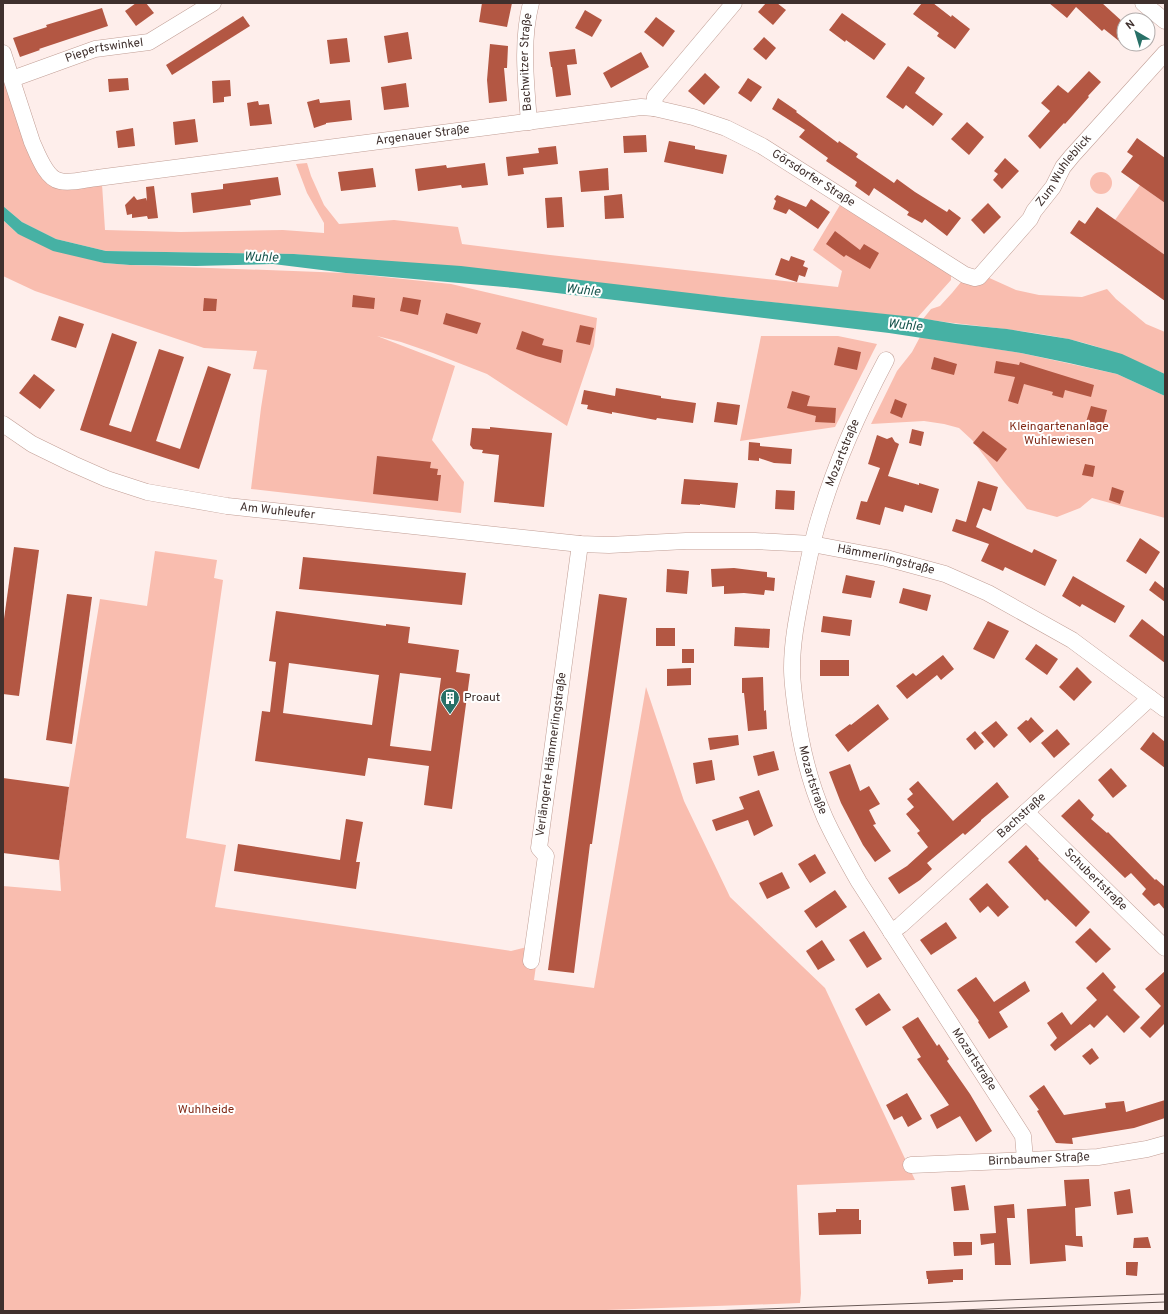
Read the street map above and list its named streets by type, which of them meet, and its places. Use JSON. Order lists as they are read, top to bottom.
{
  "streets": {
    "street": [
      "Piepertswinkel",
      "Bachwitzer Straße",
      "Argenauer Straße",
      "Zum Wuhleblick",
      "Görsdorfer Straße",
      "Mozartstraße",
      "Am Wuhleufer",
      "Hämmerlingstraße",
      "Verlängerte Hämmerlingstraße",
      "Bachstraße",
      "Schubertstraße",
      "Birnbaumer Straße"
    ]
  },
  "crossings": [
    ["Piepertswinkel", "Argenauer Straße"],
    ["Bachwitzer Straße", "Argenauer Straße"],
    ["Argenauer Straße", "Görsdorfer Straße"],
    ["Zum Wuhleblick", "Görsdorfer Straße"],
    ["Mozartstraße", "Hämmerlingstraße"],
    ["Mozartstraße", "Bachstraße"],
    ["Mozartstraße", "Birnbaumer Straße"],
    ["Am Wuhleufer", "Hämmerlingstraße"],
    ["Am Wuhleufer", "Verlängerte Hämmerlingstraße"],
    ["Hämmerlingstraße", "Verlängerte Hämmerlingstraße"],
    ["Hämmerlingstraße", "Bachstraße"],
    ["Bachstraße", "Schubertstraße"]
  ],
  "water": ["Wuhle"],
  "parks": ["Kleingartenanlage Wuhlewiesen", "Wuhlheide"],
  "places": {
    "building": ["Proaut"]
  },
  "north": "top left"
}
